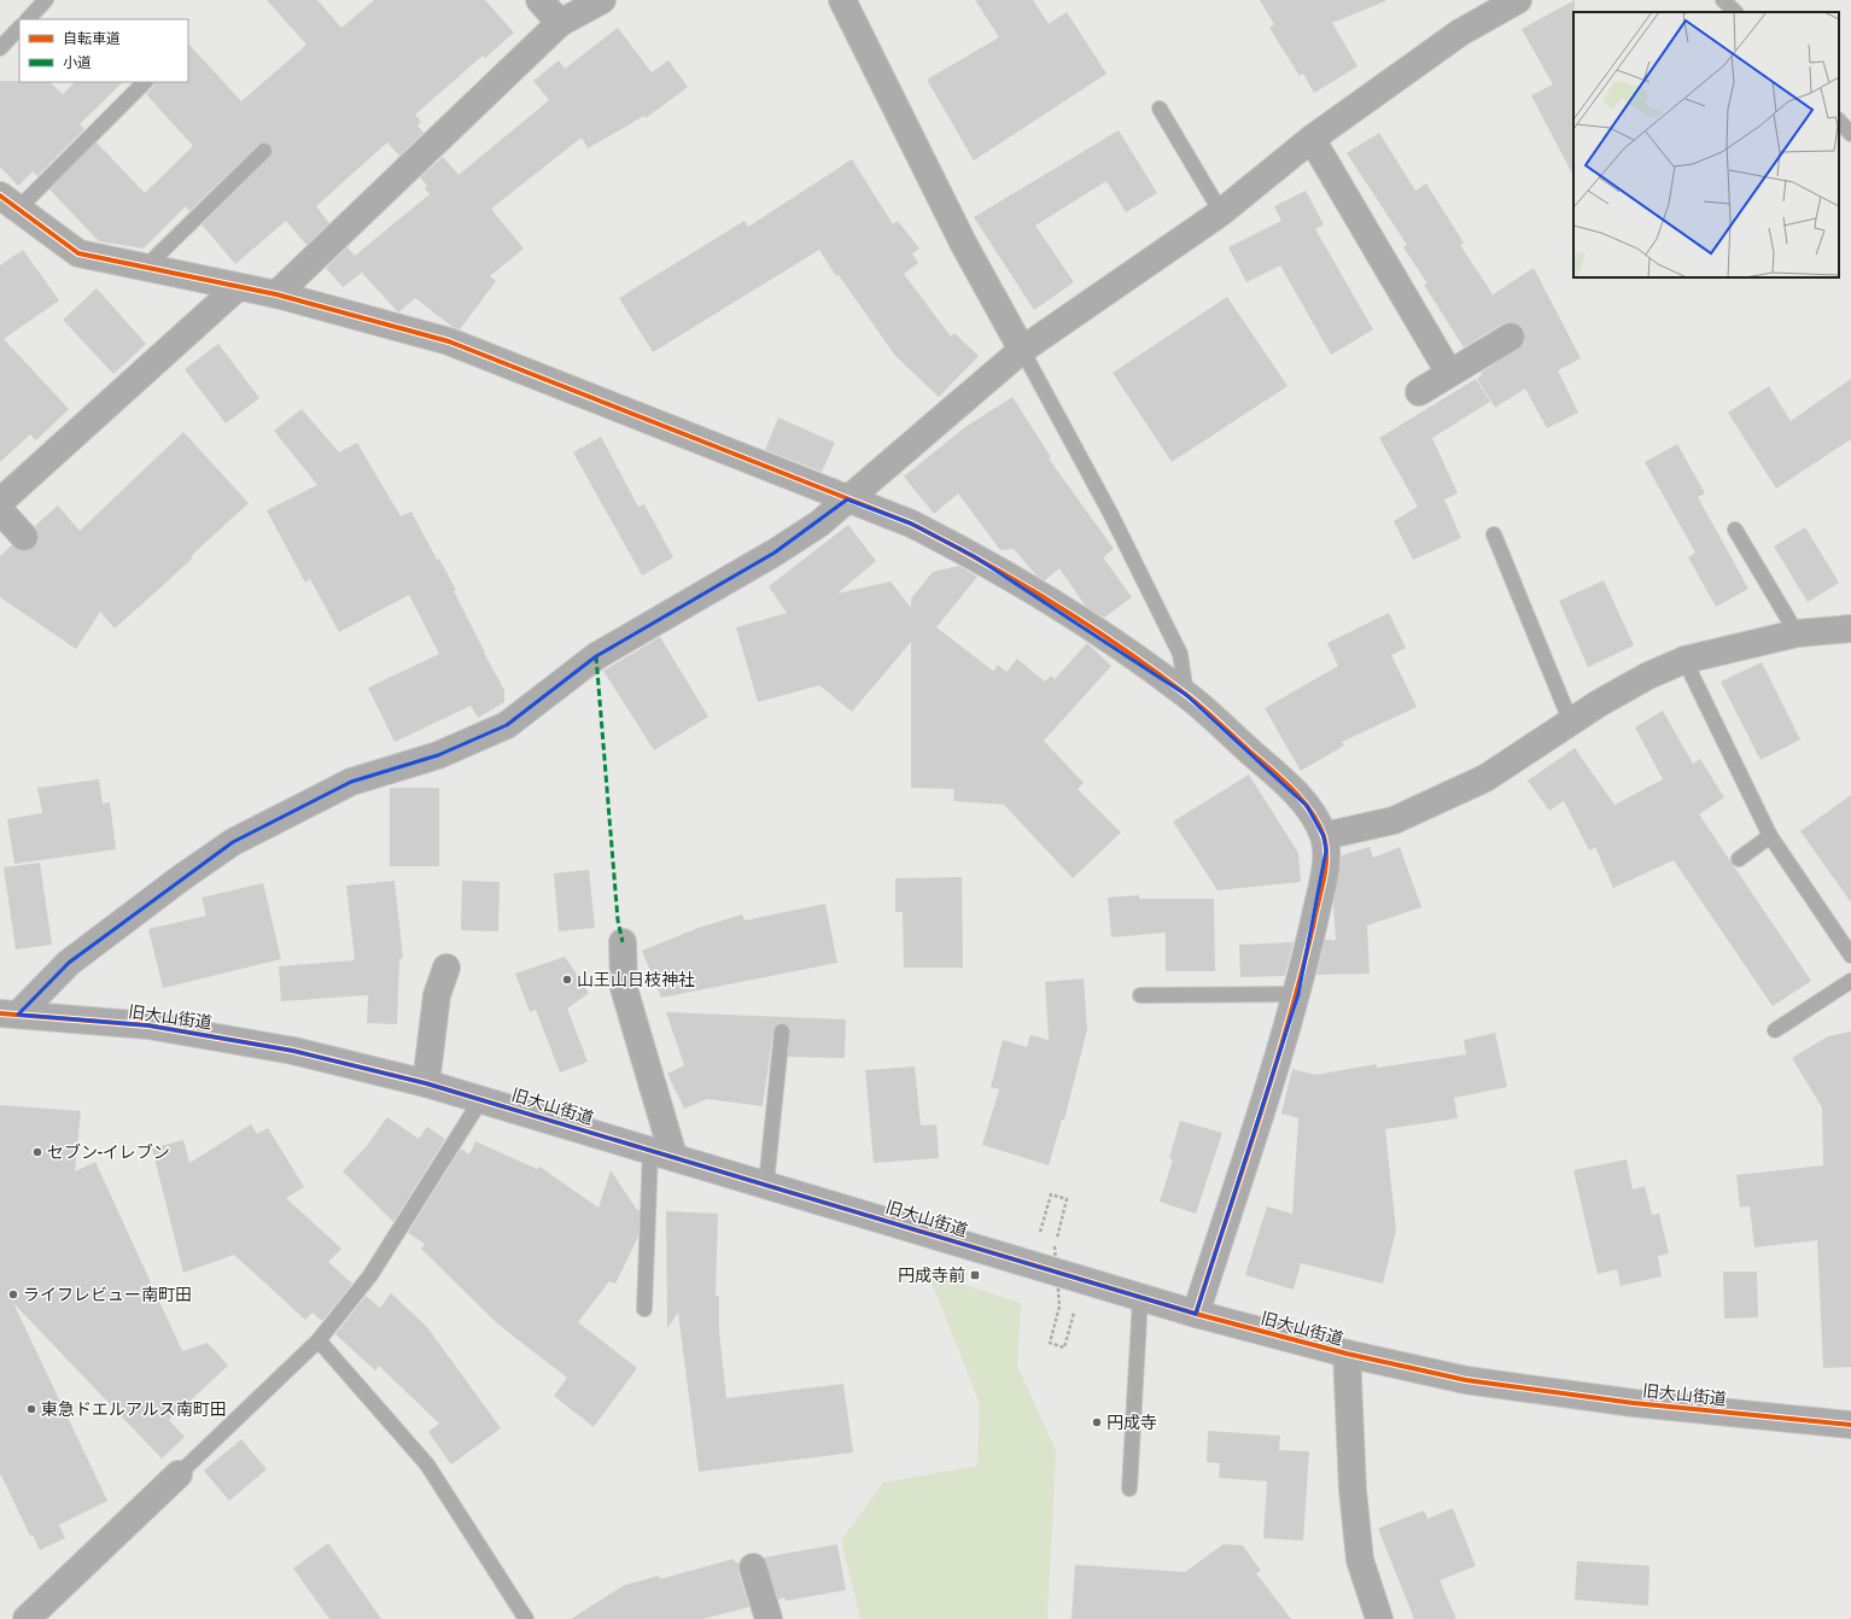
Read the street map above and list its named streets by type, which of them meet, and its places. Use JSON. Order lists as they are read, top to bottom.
{
  "streets": {
    "street": ["旧大山街道"]
  },
  "places": {
    "other": [
      "山王山日枝神社",
      "セブン-イレブン",
      "ライフレビュー南町田",
      "東急ドエルアルス南町田",
      "円成寺"
    ],
    "transit": ["円成寺前"]
  },
  "legend": ["自転車道", "小道"]
}
